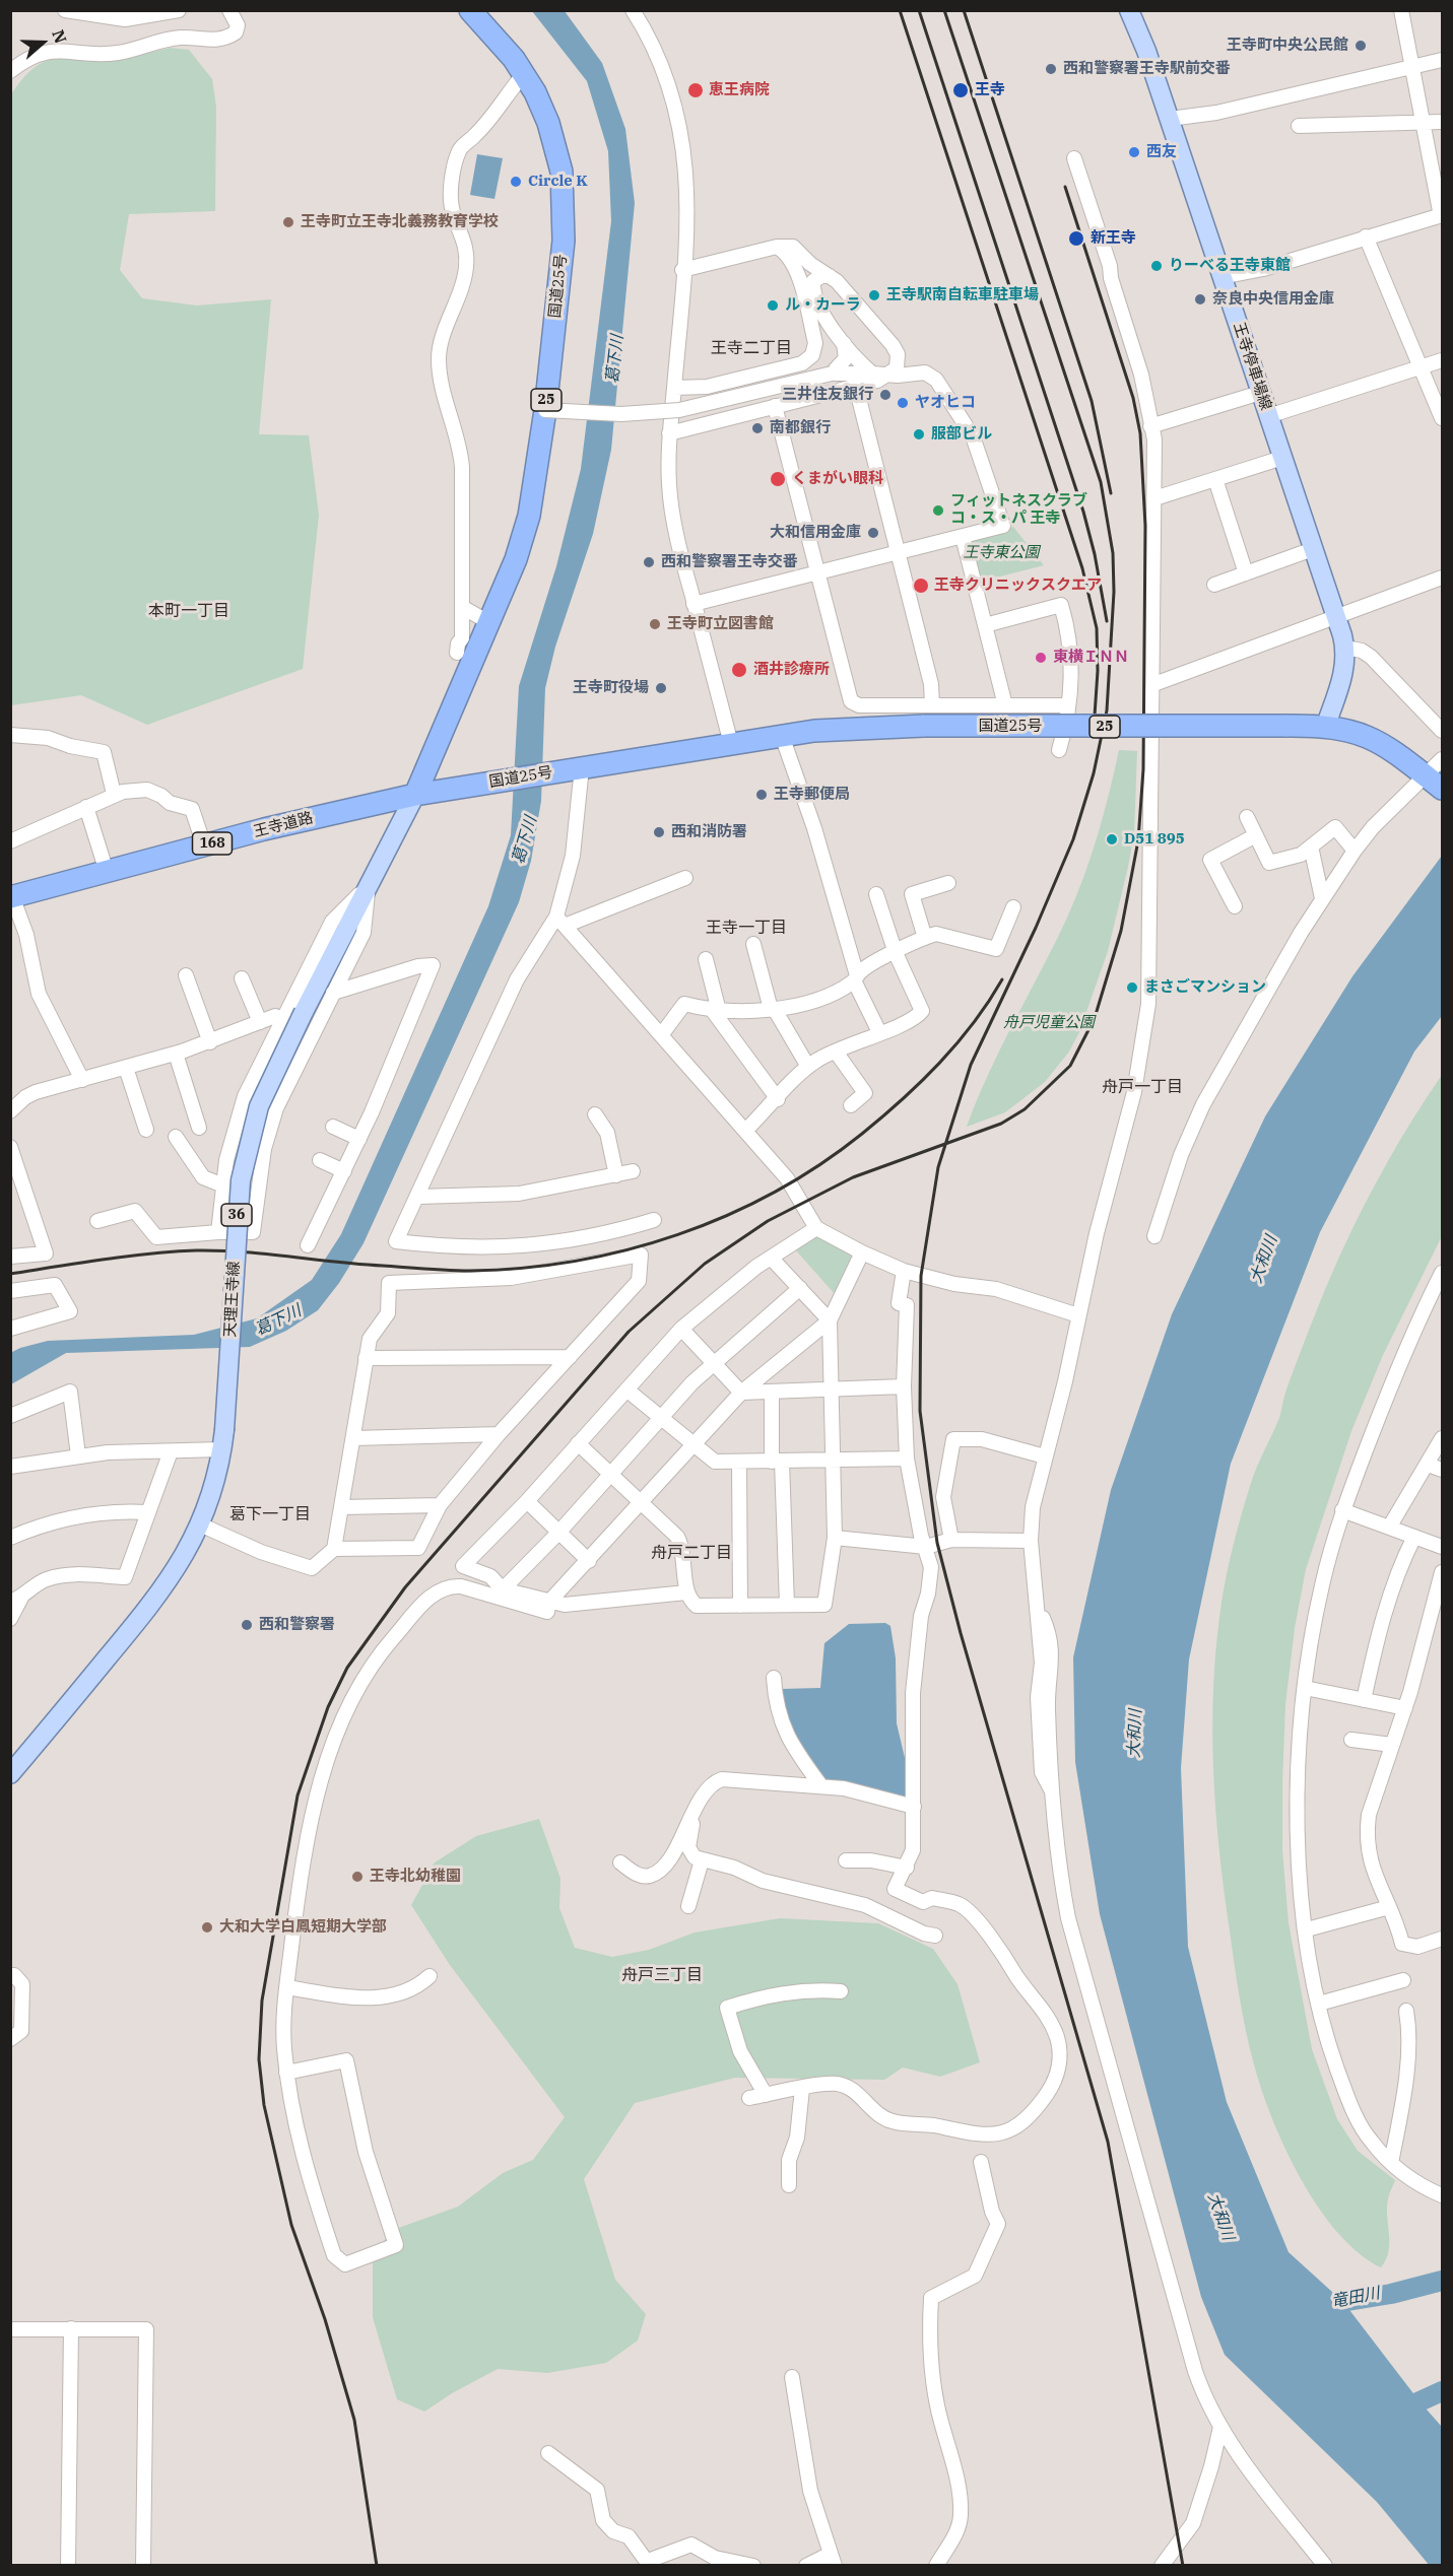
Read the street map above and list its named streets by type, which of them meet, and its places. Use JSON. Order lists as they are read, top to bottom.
{
  "streets": {
    "highway": [
      "国道25号",
      "25",
      "王寺道路",
      "168"
    ],
    "main road": ["王寺停車場線", "36", "天理王寺線"]
  },
  "crossings": [
    ["国道25号", "王寺停車場線"],
    ["国道25号", "王寺道路"],
    ["国道25号", "天理王寺線"],
    ["王寺道路", "天理王寺線"]
  ],
  "districts": [
    "王寺二丁目",
    "本町一丁目",
    "王寺一丁目",
    "舟戸一丁目",
    "葛下一丁目",
    "舟戸二丁目",
    "舟戸三丁目"
  ],
  "water": ["葛下川", "大和川", "竜田川"],
  "parks": ["王寺東公園", "舟戸児童公園"],
  "places": [
    "王寺町中央公民館",
    "西和警察署王寺駅前交番",
    "恵王病院",
    "王寺",
    "西友",
    "Circle K",
    "王寺町立王寺北義務教育学校",
    "新王寺",
    "りーべる王寺東館",
    "王寺駅南自転車駐車場",
    "奈良中央信用金庫",
    "ル・カーラ",
    "三井住友銀行",
    "ヤオヒコ",
    "南都銀行",
    "服部ビル",
    "くまがい眼科",
    "フィットネスクラブ コ・ス・パ 王寺",
    "大和信用金庫",
    "西和警察署王寺交番",
    "王寺クリニックスクエア",
    "王寺町立図書館",
    "東横ＩＮＮ",
    "酒井診療所",
    "王寺町役場",
    "王寺郵便局",
    "西和消防署",
    "D51 895",
    "まさごマンション",
    "西和警察署",
    "王寺北幼稚園",
    "大和大学白鳳短期大学部"
  ],
  "north": "right"
}
